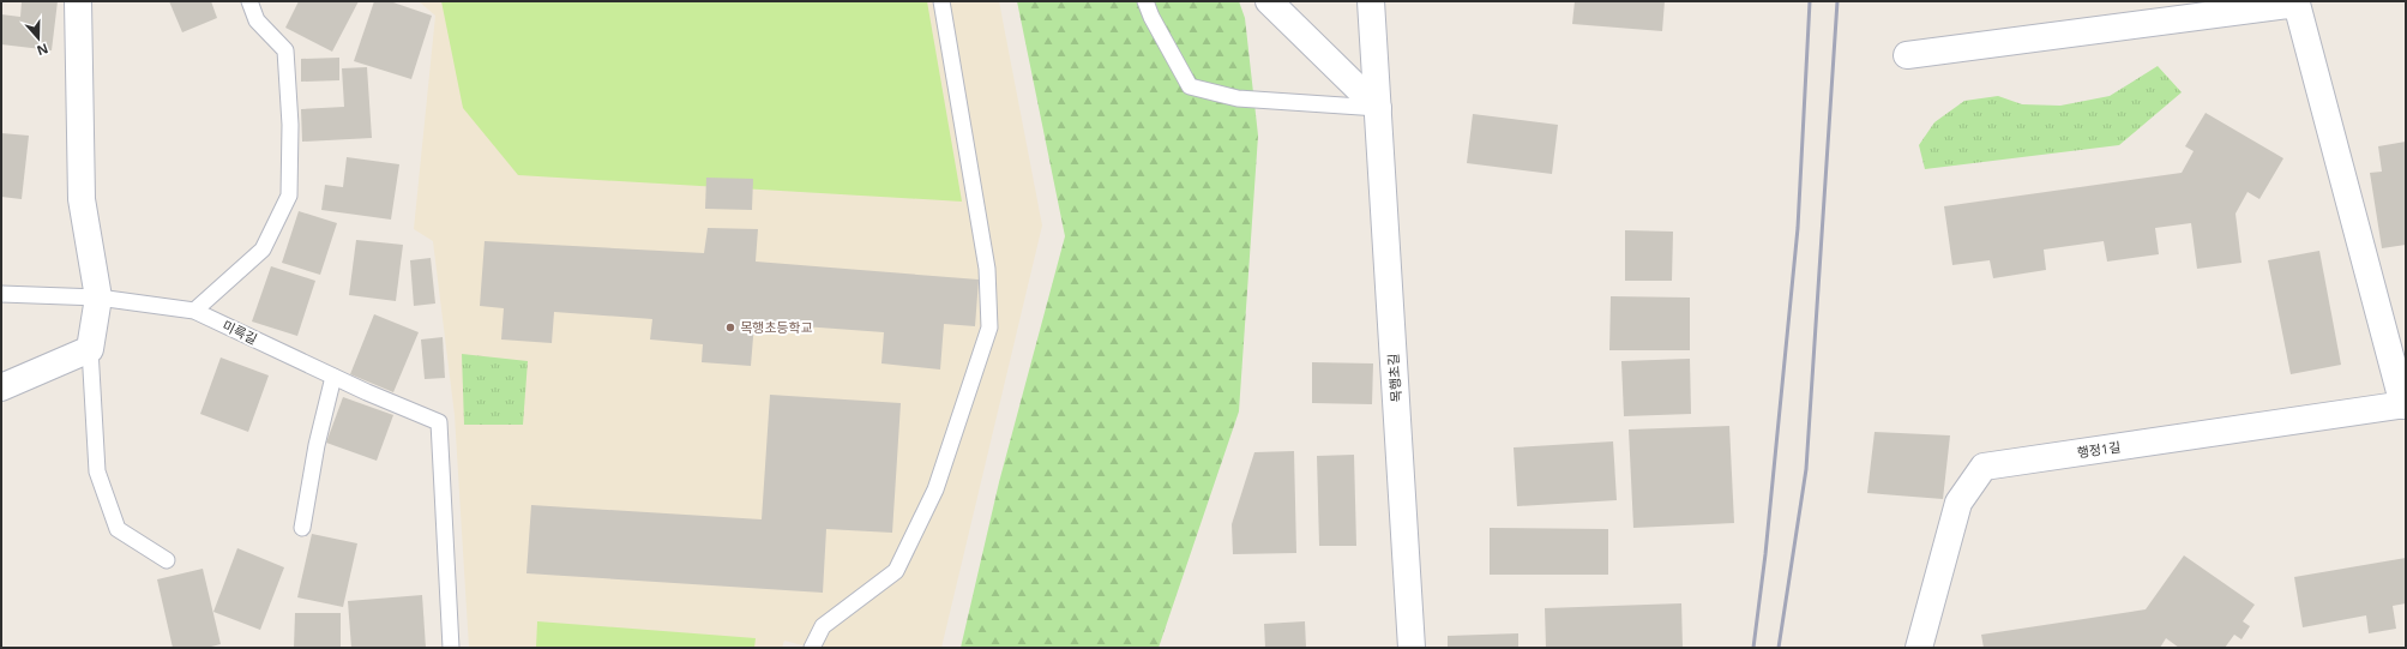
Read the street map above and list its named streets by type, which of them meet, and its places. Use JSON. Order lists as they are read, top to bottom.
{
  "streets": {
    "street": ["목행초길", "행정1길"],
    "lane": ["미륵길"]
  },
  "places": ["목행초등학교"],
  "north": "bottom"
}
